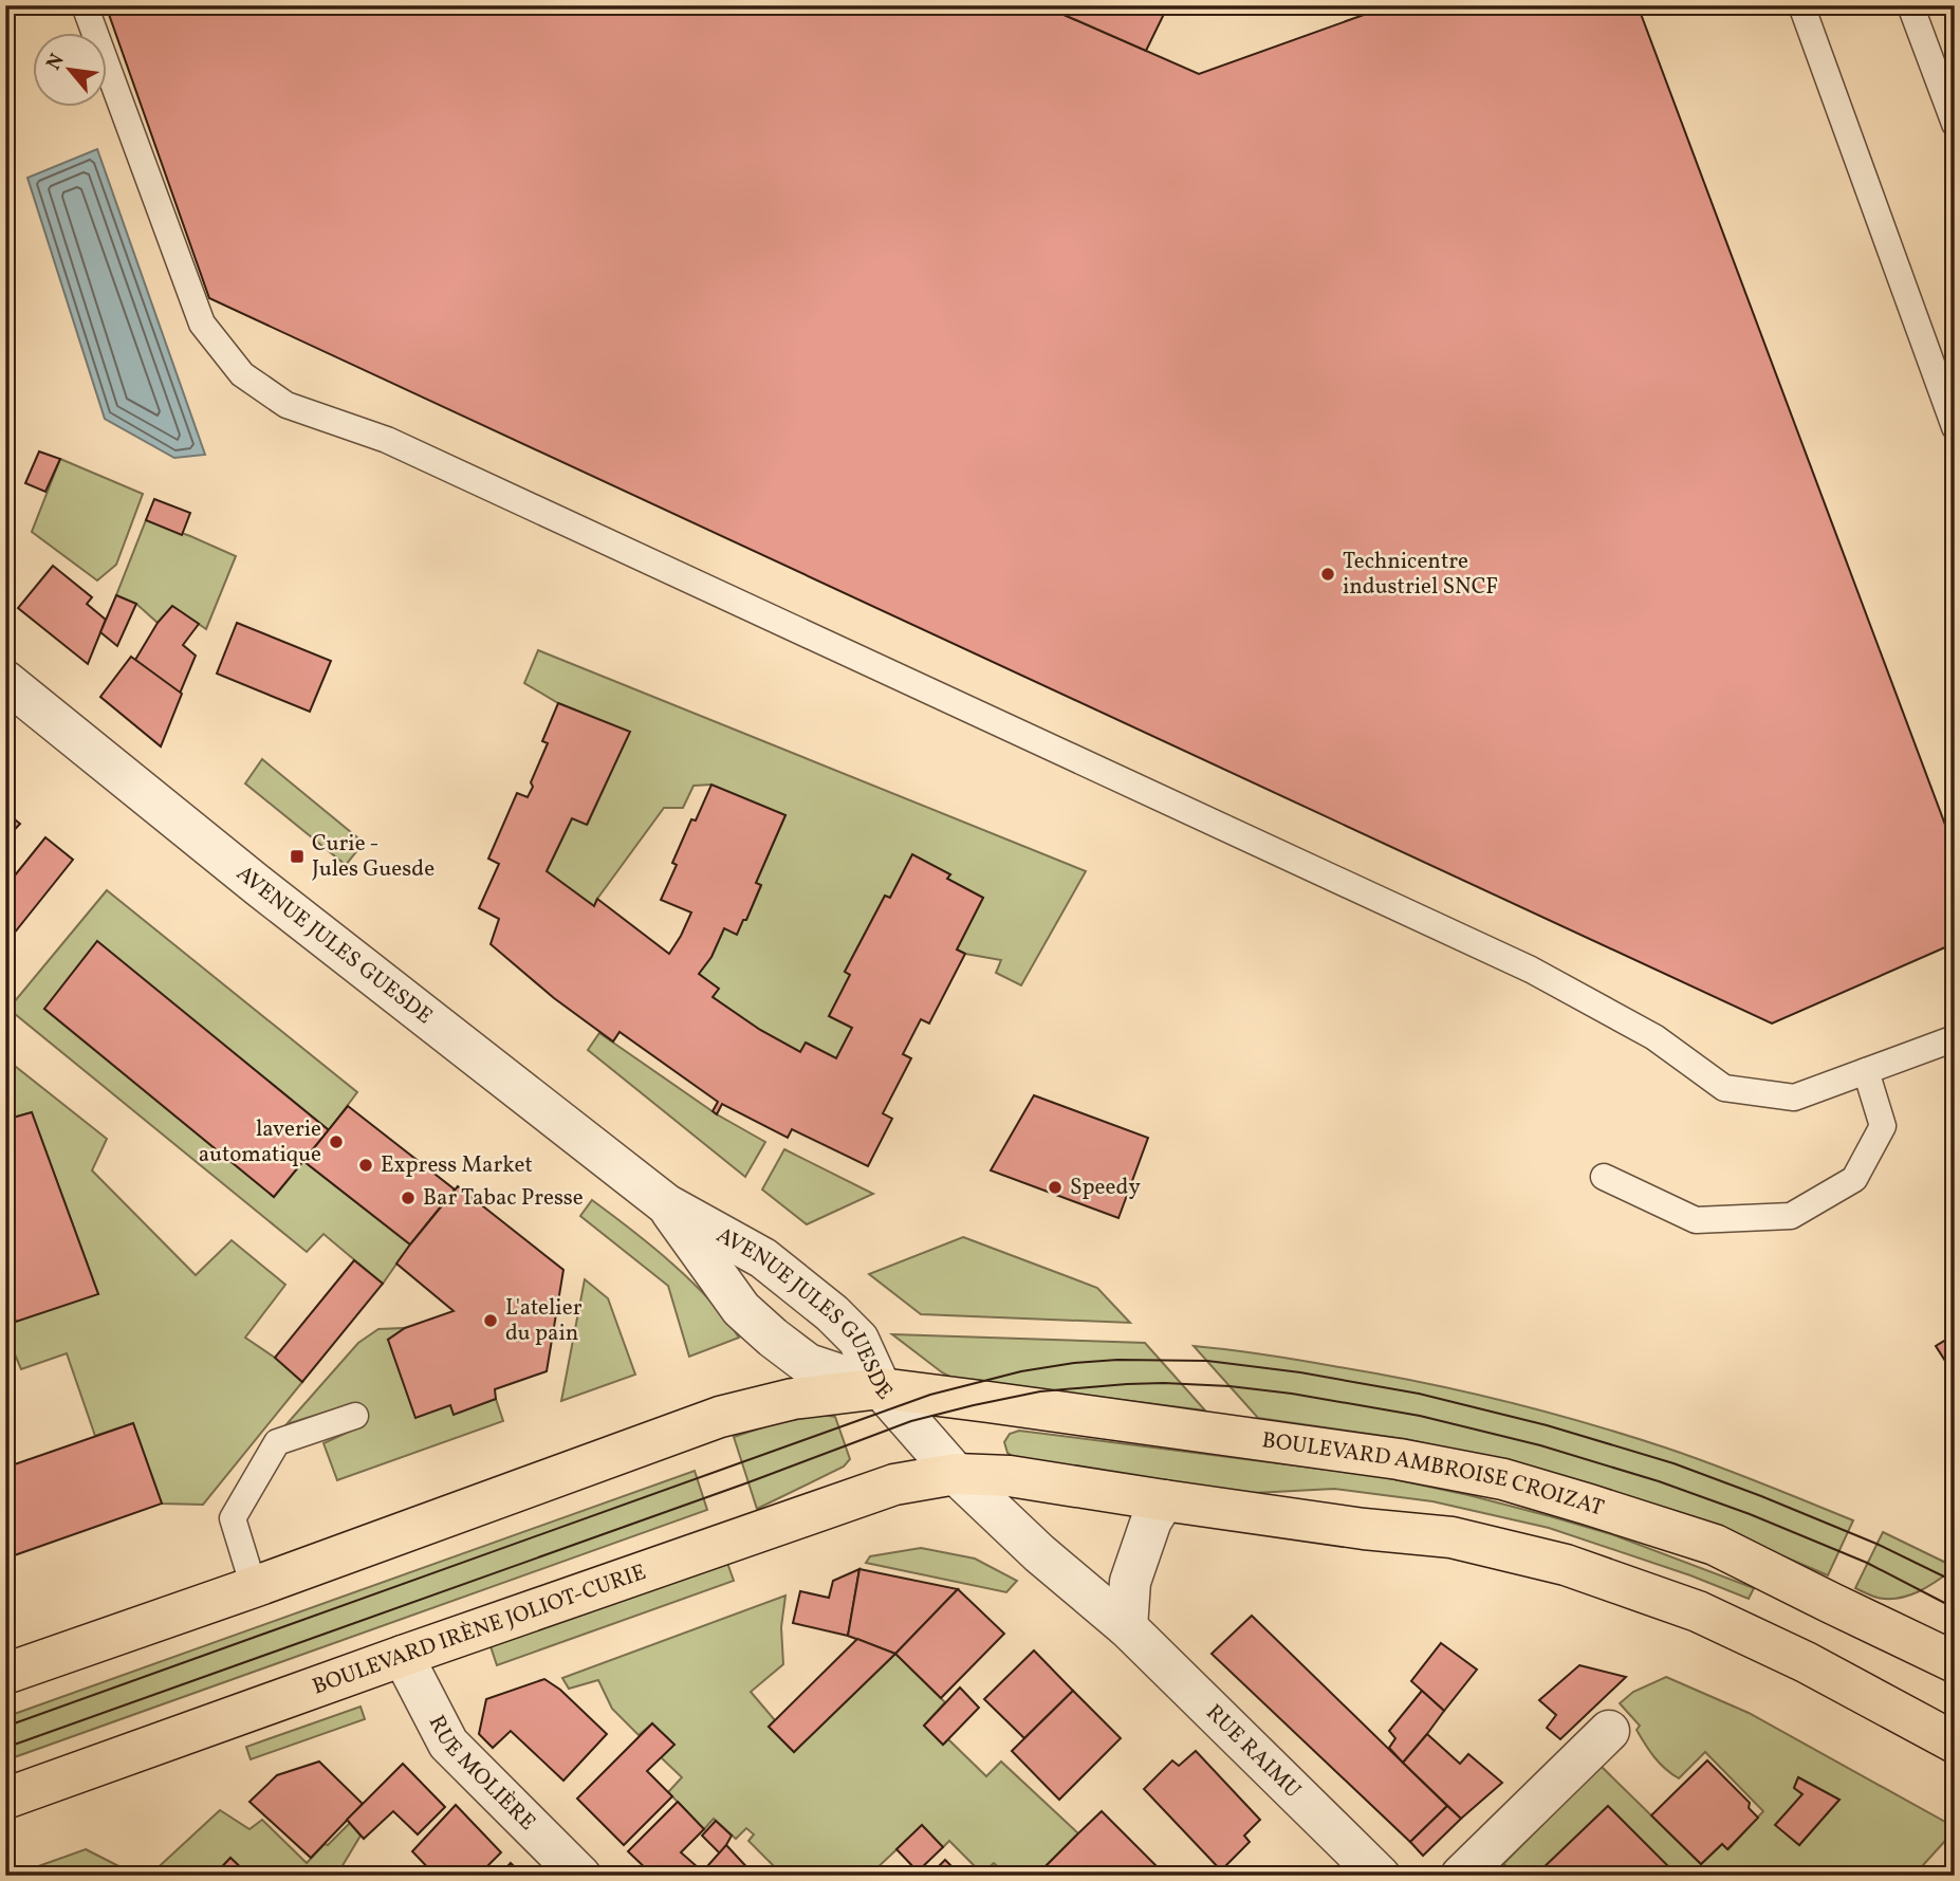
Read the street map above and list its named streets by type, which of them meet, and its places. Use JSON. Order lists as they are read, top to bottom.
{
  "streets": {
    "main road": ["BOULEVARD AMBROISE CROIZAT", "BOULEVARD IRÈNE JOLIOT-CURIE"],
    "street": ["AVENUE JULES GUESDE", "RUE RAIMU", "RUE MOLIÈRE"]
  },
  "crossings": [
    ["AVENUE JULES GUESDE", "BOULEVARD AMBROISE CROIZAT"],
    ["AVENUE JULES GUESDE", "RUE RAIMU"],
    ["BOULEVARD AMBROISE CROIZAT", "RUE RAIMU"],
    ["BOULEVARD IRÈNE JOLIOT-CURIE", "RUE RAIMU"],
    ["BOULEVARD IRÈNE JOLIOT-CURIE", "RUE MOLIÈRE"]
  ],
  "places": {
    "other": [
      "Technicentre industriel SNCF",
      "laverie automatique",
      "Express Market",
      "Speedy",
      "Bar Tabac Presse",
      "L'atelier du pain"
    ],
    "transit": ["Curie - Jules Guesde"]
  },
  "north": "top left"
}
